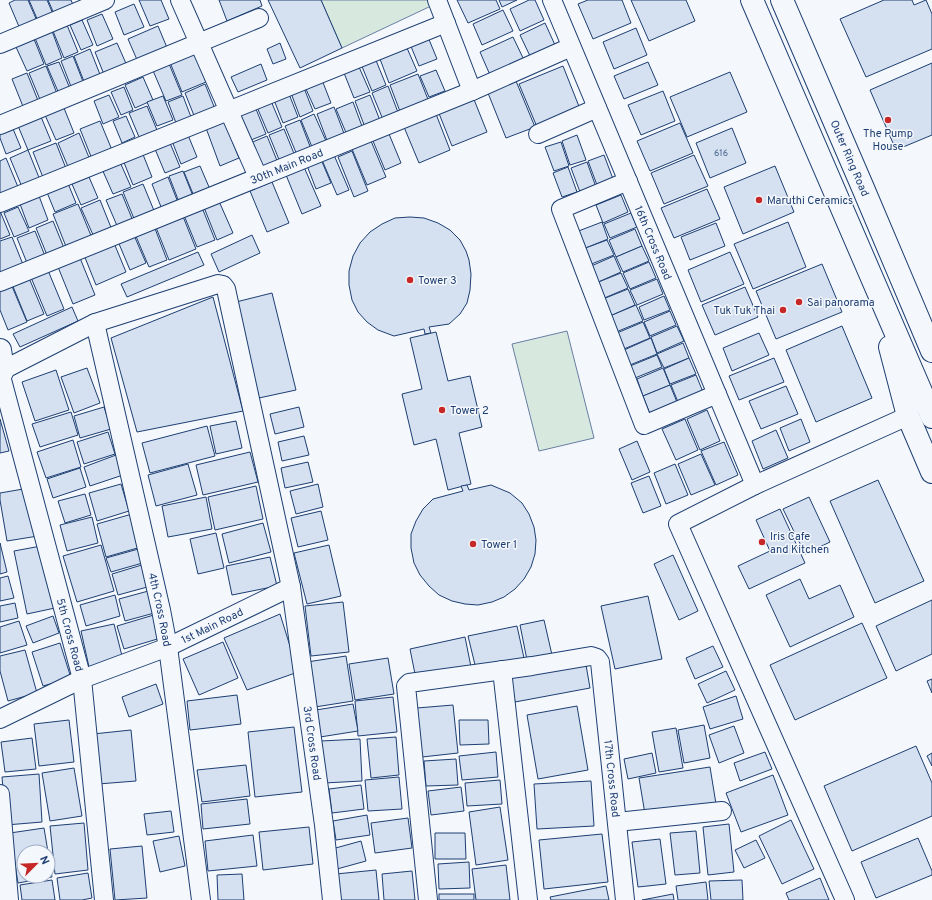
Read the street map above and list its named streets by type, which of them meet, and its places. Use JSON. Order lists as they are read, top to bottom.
{
  "streets": {
    "highway": ["Outer Ring Road"],
    "street": [
      "30th Main Road",
      "16th Cross Road",
      "4th Cross Road",
      "1st Main Road",
      "5th Cross Road",
      "3rd Cross Road",
      "17th Cross Road"
    ]
  },
  "crossings": [
    ["30th Main Road", "16th Cross Road"],
    ["4th Cross Road", "1st Main Road"],
    ["4th Cross Road", "3rd Cross Road"],
    ["1st Main Road", "5th Cross Road"],
    ["1st Main Road", "3rd Cross Road"],
    ["5th Cross Road", "3rd Cross Road"]
  ],
  "places": [
    "The Pump House",
    "Maruthi Ceramics",
    "Tower 3",
    "Sai panorama",
    "Tuk Tuk Thai",
    "Tower 2",
    "Iris Cafe and Kitchen",
    "Tower 1"
  ],
  "house_numbers": ["616"],
  "north": "top right"
}
